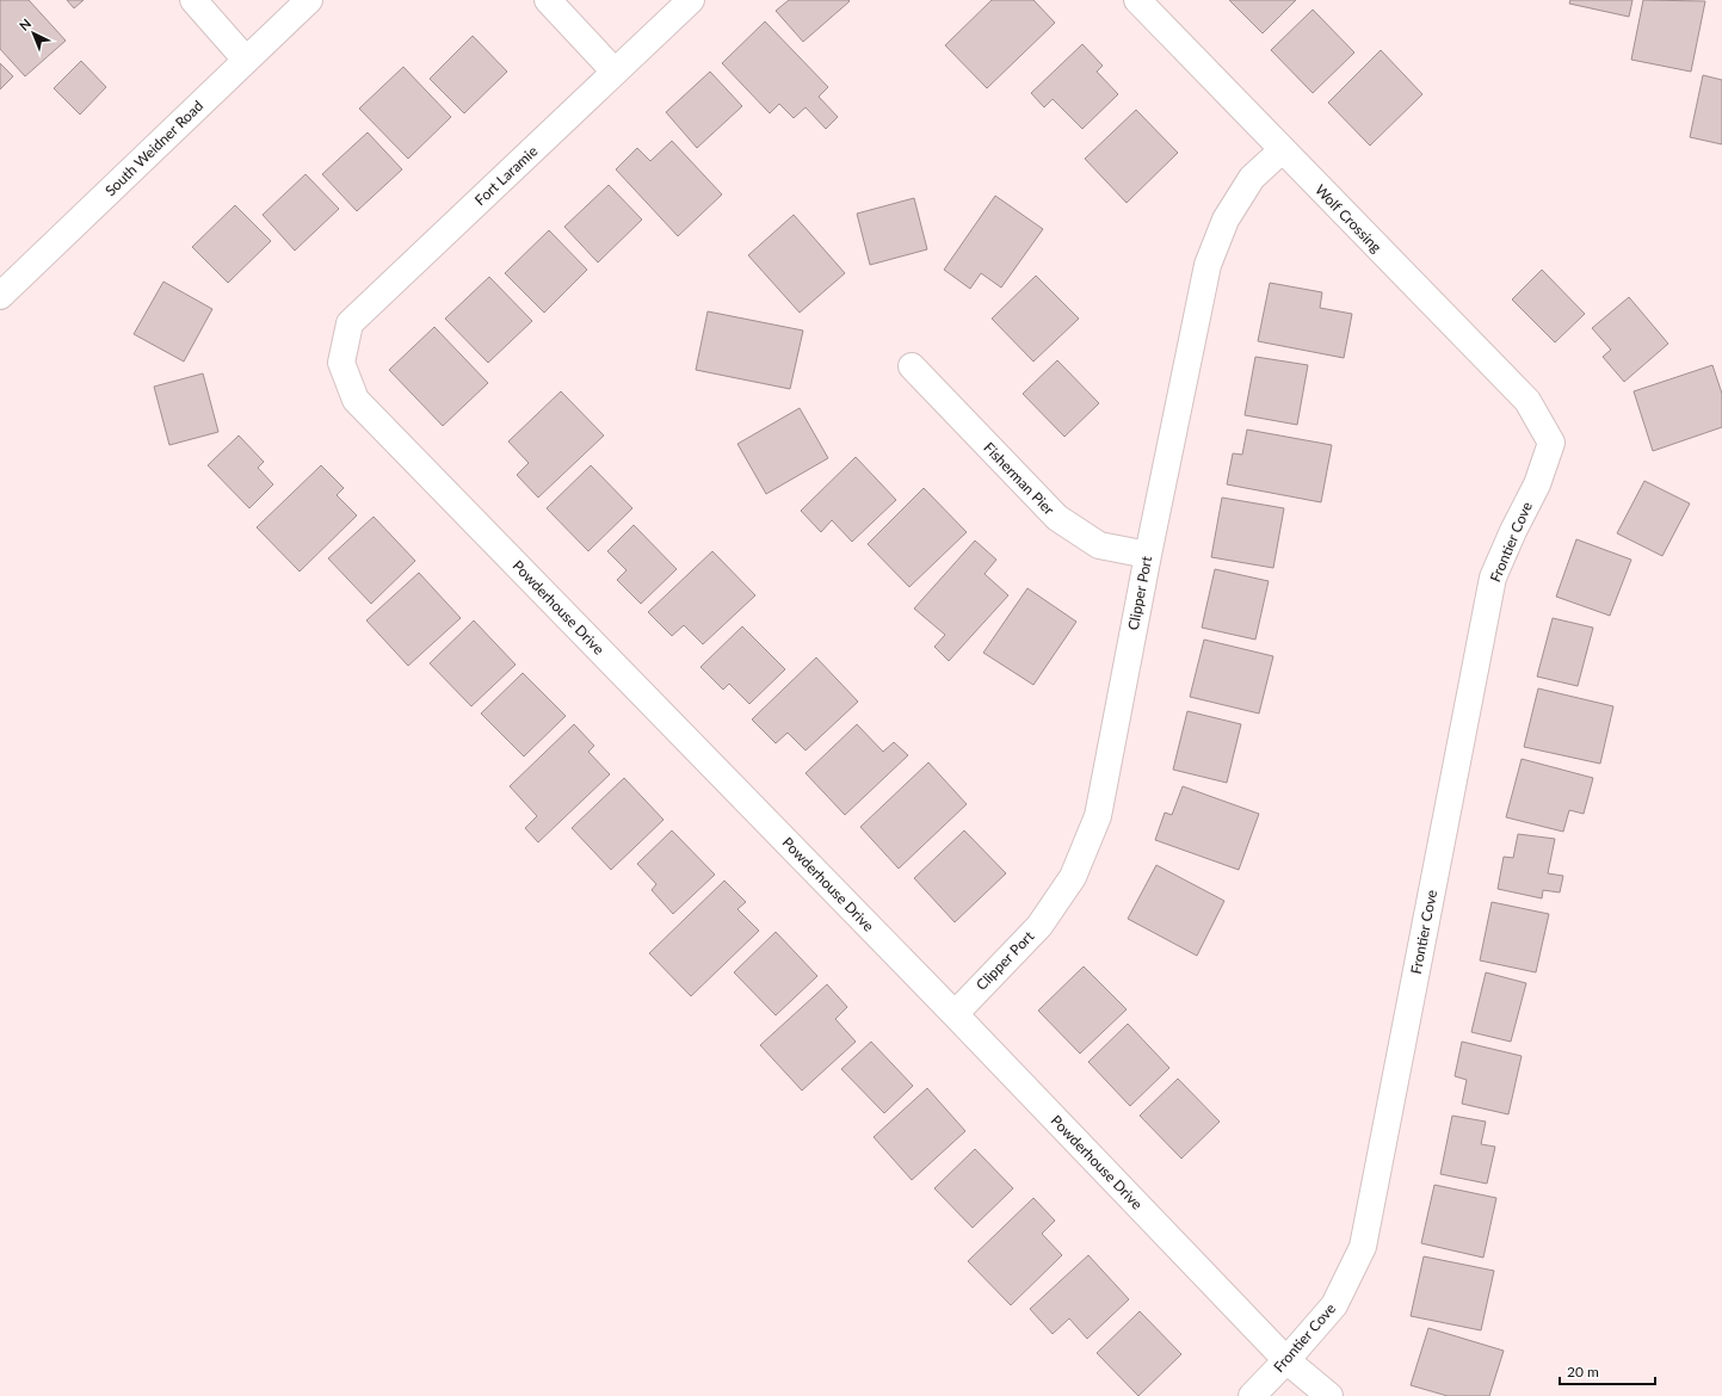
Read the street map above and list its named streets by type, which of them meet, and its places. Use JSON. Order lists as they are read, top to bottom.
{
  "streets": {
    "street": [
      "South Weidner Road",
      "Fort Laramie",
      "Wolf Crossing",
      "Fisherman Pier",
      "Frontier Cove",
      "Clipper Port",
      "Powderhouse Drive"
    ]
  },
  "crossings": [
    ["Fort Laramie", "Powderhouse Drive"],
    ["Wolf Crossing", "Frontier Cove"],
    ["Wolf Crossing", "Clipper Port"],
    ["Fisherman Pier", "Clipper Port"],
    ["Frontier Cove", "Powderhouse Drive"],
    ["Clipper Port", "Powderhouse Drive"]
  ],
  "scale_bar": "20 m",
  "north": "top left"
}
